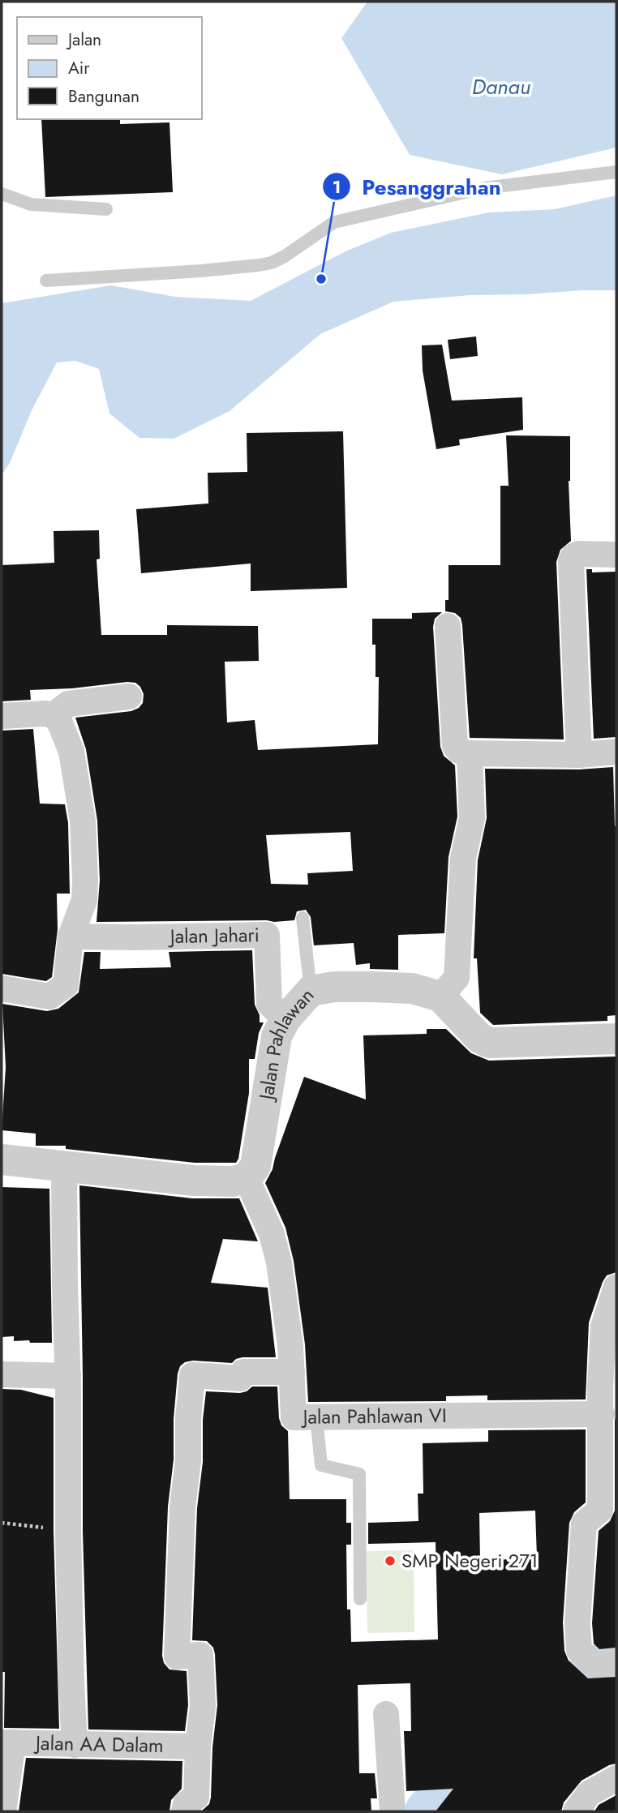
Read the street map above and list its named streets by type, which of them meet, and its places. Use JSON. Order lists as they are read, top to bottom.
{
  "streets": {
    "street": [
      "Jalan Jahari",
      "Jalan Pahlawan",
      "Jalan Pahlawan VI",
      "Jalan AA Dalam"
    ]
  },
  "crossings": [
    ["Jalan Jahari", "Jalan Pahlawan"],
    ["Jalan Pahlawan", "Jalan Pahlawan VI"]
  ],
  "water": ["Danau"],
  "places": ["Pesanggrahan", "SMP Negeri 271"],
  "legend": ["Jalan", "Air", "Bangunan"]
}
